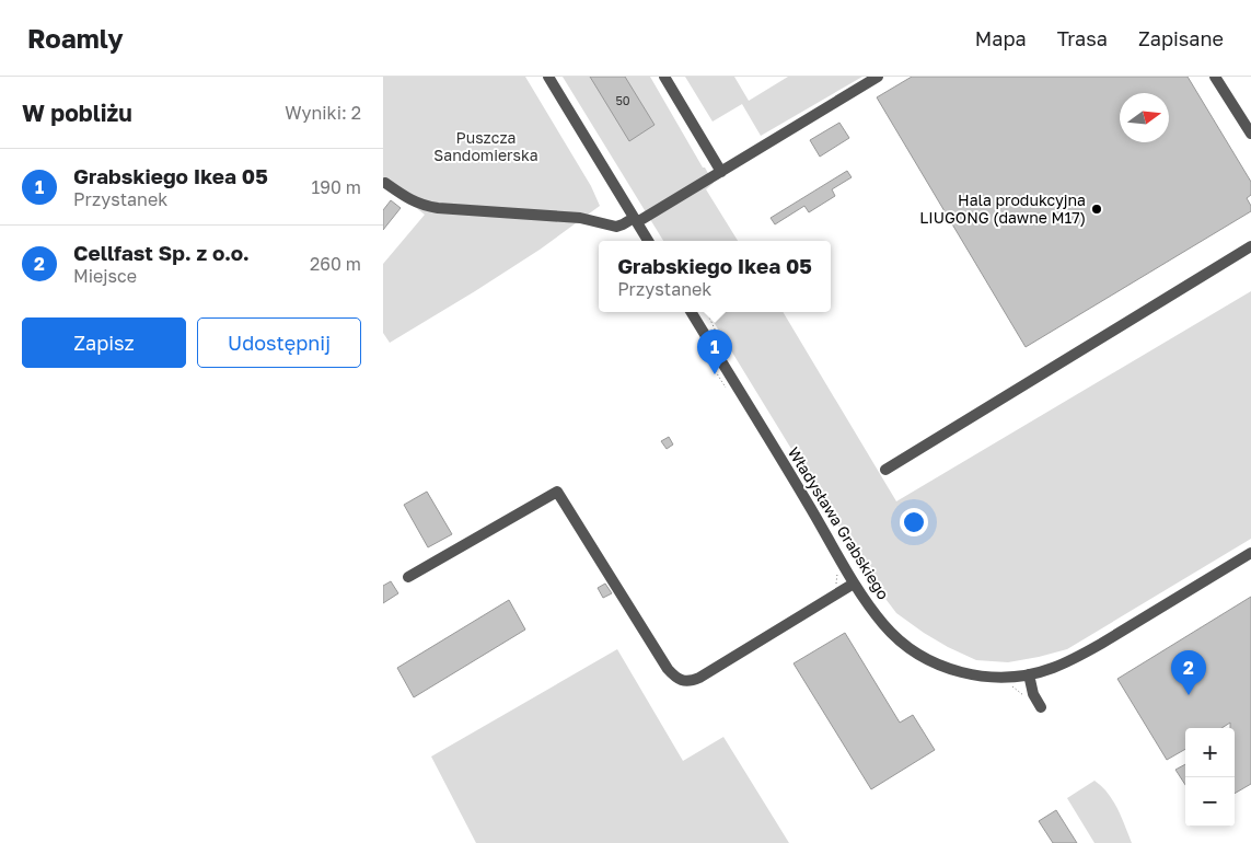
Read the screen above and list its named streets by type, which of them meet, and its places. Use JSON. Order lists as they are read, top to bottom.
{
  "streets": {
    "street": ["Władysława Grabskiego"]
  },
  "parks": ["Puszcza Sandomierska"],
  "places": ["Hala produkcyjna LIUGONG (dawne M17)"],
  "house_numbers": ["50"],
  "north": "right",
  "page": {
    "header": "Roamly",
    "nav": ["Mapa", "Trasa", "Zapisane"],
    "heading": ["W pobliżu", "Wyniki: 2"],
    "list": [
      {
        "mark": "1",
        "name": "Grabskiego Ikea 05",
        "note": "Przystanek",
        "value": "190 m"
      },
      {
        "mark": "2",
        "name": "Cellfast Sp. z o.o.",
        "note": "Miejsce",
        "value": "260 m"
      }
    ],
    "popup": ["Grabskiego Ikea 05", "Przystanek"],
    "buttons": ["Zapisz", "Udostępnij"],
    "pins": ["1", "2"],
    "map_buttons": ["+", "−"]
  }
}
